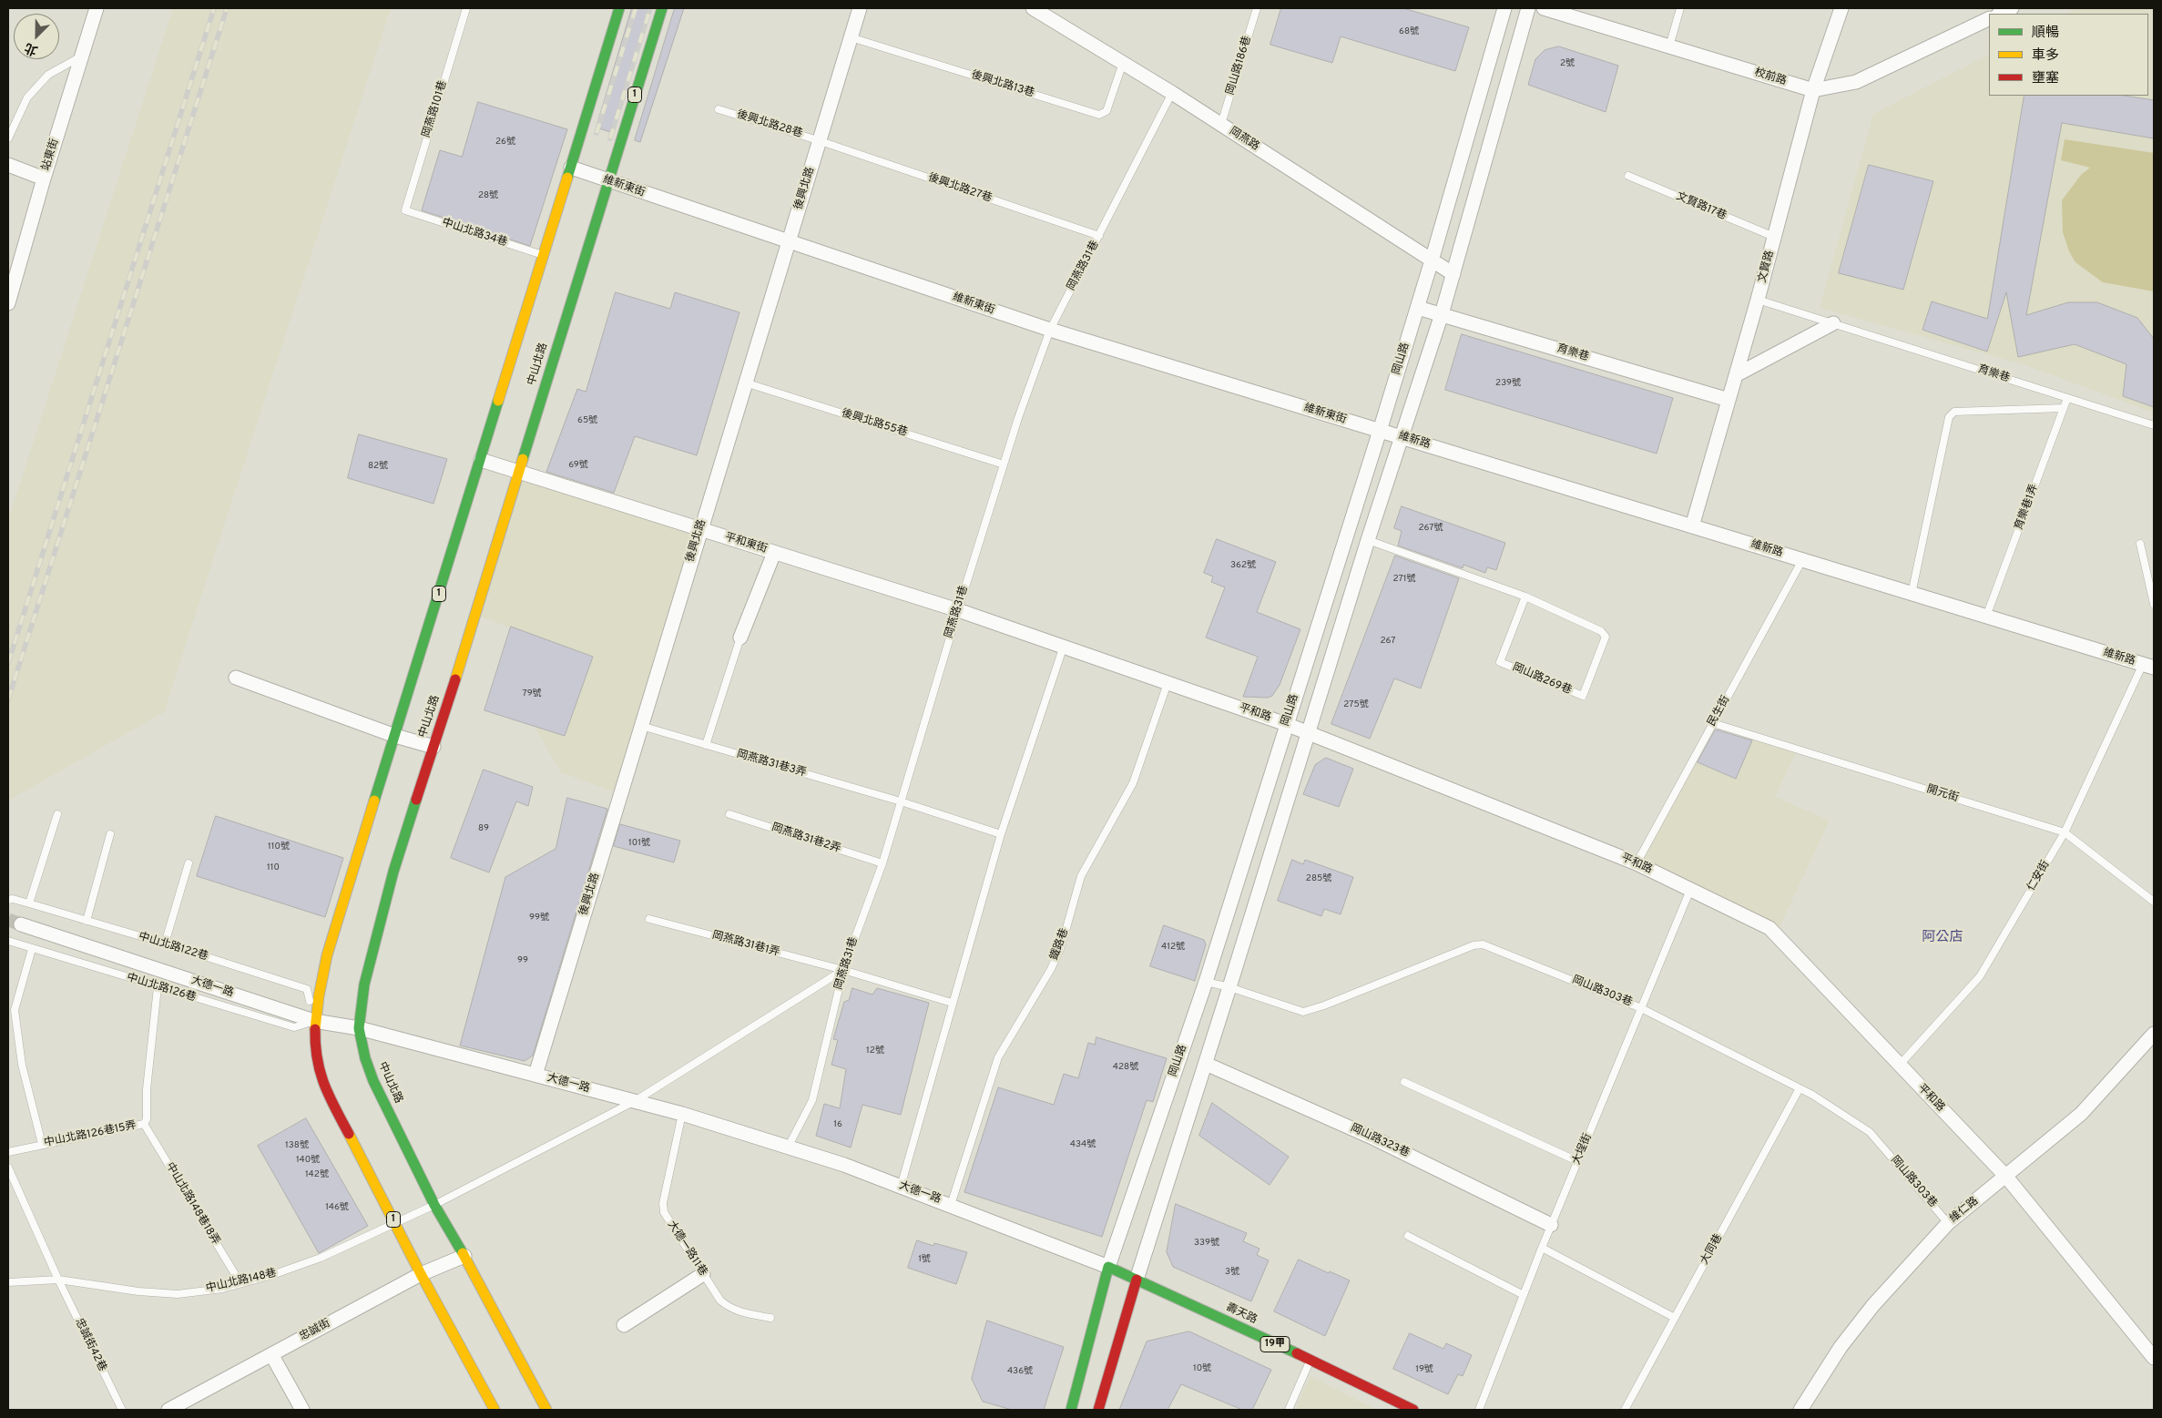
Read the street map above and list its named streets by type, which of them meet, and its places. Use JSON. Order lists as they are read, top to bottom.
{
  "streets": {
    "main road": [
      "1",
      "岡山路",
      "中山北路",
      "壽天路",
      "19甲"
    ],
    "street": [
      "校前路",
      "岡燕路",
      "站東街",
      "維新東街",
      "後興北路",
      "文賢路",
      "育樂巷",
      "維新路",
      "平和東街",
      "平和路",
      "大德一路",
      "岡山路323巷",
      "維仁路",
      "忠誠街"
    ],
    "lane": [
      "岡山路186巷",
      "後興北路13巷",
      "岡燕路101巷",
      "後興北路28巷",
      "後興北路27巷",
      "文賢路17巷",
      "中山北路34巷",
      "岡燕路31巷",
      "後興北路55巷",
      "育樂巷1弄",
      "岡山路269巷",
      "民生街",
      "岡燕路31巷3弄",
      "開元街",
      "岡燕路31巷2弄",
      "仁安街",
      "岡燕路31巷1弄",
      "鐵路巷",
      "中山北路122巷",
      "中山北路126巷",
      "岡山路303巷",
      "中山北路126巷15弄",
      "大埕街",
      "中山北路148巷18弄",
      "大德一路11巷",
      "大同巷",
      "中山北路148巷",
      "忠誠街42巷"
    ]
  },
  "crossings": [
    ["岡山路186巷", "岡燕路"],
    ["校前路", "文賢路"],
    ["後興北路13巷", "岡燕路"],
    ["後興北路13巷", "後興北路"],
    ["1", "維新東街"],
    ["1", "中山北路34巷"],
    ["1", "平和東街"],
    ["1", "中山北路122巷"],
    ["1", "大德一路"],
    ["1", "中山北路126巷"],
    ["1", "中山北路148巷"],
    ["1", "忠誠街"],
    ["岡燕路101巷", "中山北路34巷"],
    ["後興北路28巷", "後興北路"],
    ["後興北路28巷", "後興北路27巷"],
    ["岡燕路", "岡燕路31巷"],
    ["岡燕路", "岡山路"],
    ["維新東街", "後興北路"],
    ["維新東街", "岡燕路31巷"],
    ["維新東街", "岡山路"],
    ["維新東街", "中山北路"],
    ["維新東街", "維新路"],
    ["後興北路", "後興北路27巷"],
    ["後興北路", "後興北路55巷"],
    ["後興北路", "平和東街"],
    ["後興北路", "岡燕路31巷3弄"],
    ["後興北路", "大德一路"],
    ["後興北路27巷", "岡燕路31巷"],
    ["文賢路17巷", "文賢路"],
    ["岡燕路31巷", "後興北路55巷"],
    ["岡燕路31巷", "平和東街"],
    ["岡燕路31巷", "平和路"],
    ["岡燕路31巷", "岡燕路31巷3弄"],
    ["岡燕路31巷", "岡燕路31巷2弄"],
    ["岡燕路31巷", "岡燕路31巷1弄"],
    ["岡燕路31巷", "大德一路"],
    ["岡燕路31巷", "中山北路148巷"],
    ["文賢路", "育樂巷"],
    ["文賢路", "維新路"],
    ["育樂巷", "岡山路"],
    ["育樂巷", "育樂巷1弄"],
    ["岡山路", "維新路"],
    ["岡山路", "岡山路269巷"],
    ["岡山路", "平和路"],
    ["岡山路", "大德一路"],
    ["岡山路", "岡山路303巷"],
    ["岡山路", "岡山路323巷"],
    ["岡山路", "壽天路"],
    ["中山北路", "平和東街"],
    ["中山北路", "大德一路"],
    ["中山北路", "中山北路148巷"],
    ["中山北路", "忠誠街"],
    ["維新路", "育樂巷1弄"],
    ["維新路", "民生街"],
    ["維新路", "仁安街"],
    ["平和東街", "平和路"],
    ["民生街", "平和路"],
    ["民生街", "開元街"],
    ["平和路", "仁安街"],
    ["平和路", "鐵路巷"],
    ["平和路", "大埕街"],
    ["平和路", "維仁路"],
    ["開元街", "仁安街"],
    ["岡燕路31巷1弄", "中山北路148巷"],
    ["鐵路巷", "大德一路"],
    ["中山北路122巷", "大德一路"],
    ["中山北路122巷", "中山北路126巷"],
    ["大德一路", "中山北路126巷"],
    ["大德一路", "大德一路11巷"],
    ["大德一路", "中山北路148巷"],
    ["大德一路", "壽天路"],
    ["中山北路126巷", "中山北路126巷15弄"],
    ["岡山路303巷", "大埕街"],
    ["岡山路303巷", "維仁路"],
    ["岡山路303巷", "大同巷"],
    ["中山北路126巷15弄", "中山北路148巷18弄"],
    ["岡山路323巷", "大埕街"],
    ["中山北路148巷18弄", "中山北路148巷"],
    ["中山北路148巷", "忠誠街42巷"]
  ],
  "districts": ["阿公店"],
  "house_numbers": [
    "68號",
    "2號",
    "26號",
    "28號",
    "239號",
    "65號",
    "69號",
    "82號",
    "267號",
    "362號",
    "271號",
    "267",
    "79號",
    "275號",
    "89",
    "101號",
    "110號",
    "110",
    "285號",
    "99號",
    "412號",
    "99",
    "12號",
    "428號",
    "16",
    "434號",
    "138號",
    "140號",
    "142號",
    "146號",
    "339號",
    "1號",
    "3號",
    "10號",
    "19號",
    "436號"
  ],
  "legend": ["順暢", "車多", "壅塞"],
  "north": "bottom left"
}
